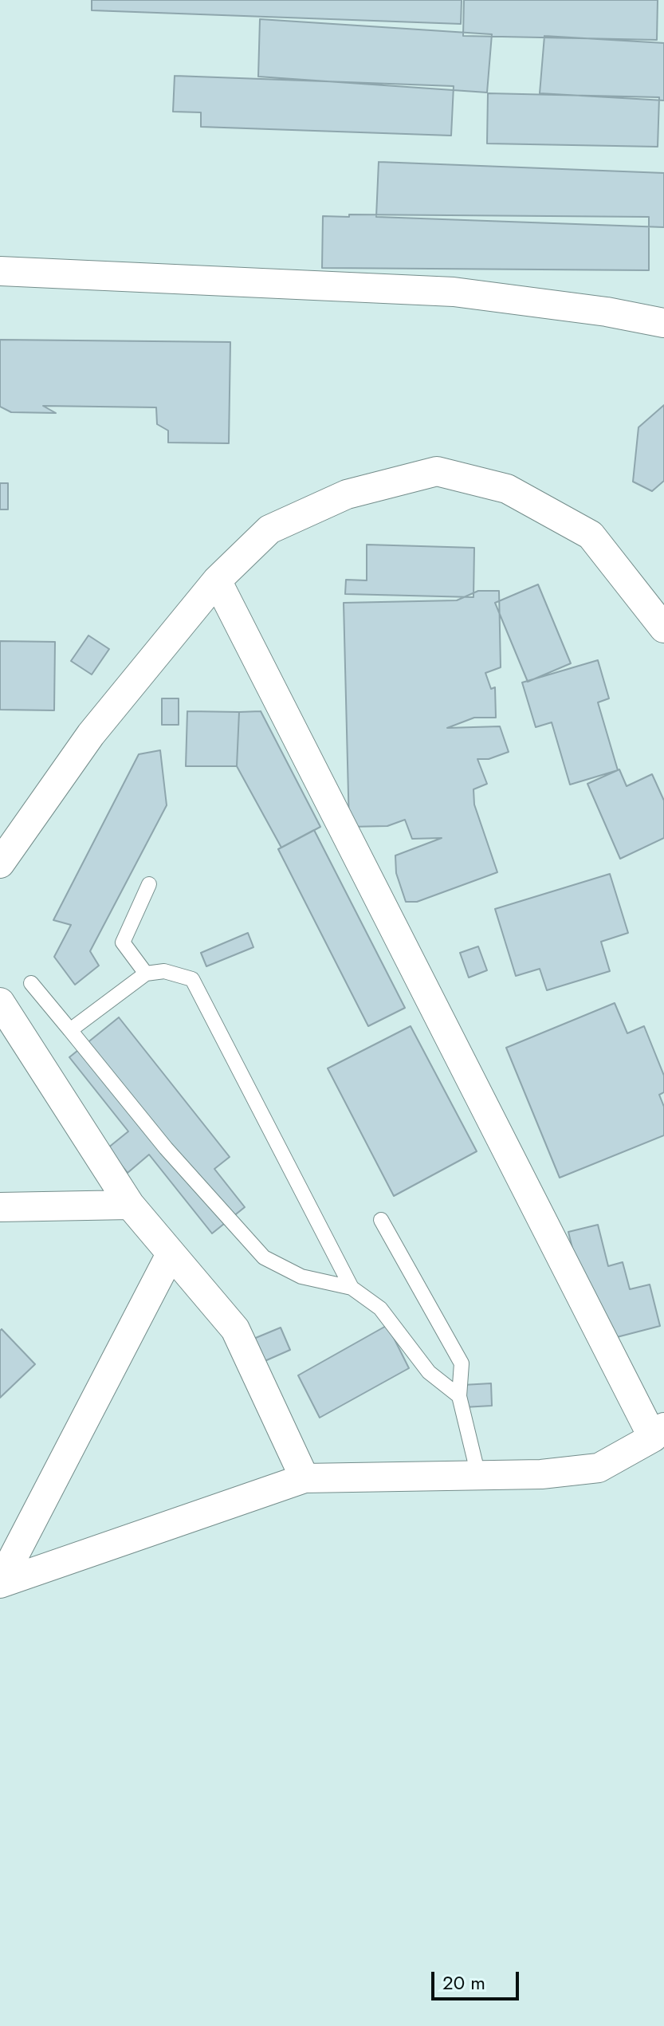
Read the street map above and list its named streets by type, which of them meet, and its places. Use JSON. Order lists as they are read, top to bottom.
{
  "scale_bar": "20 m"
}
